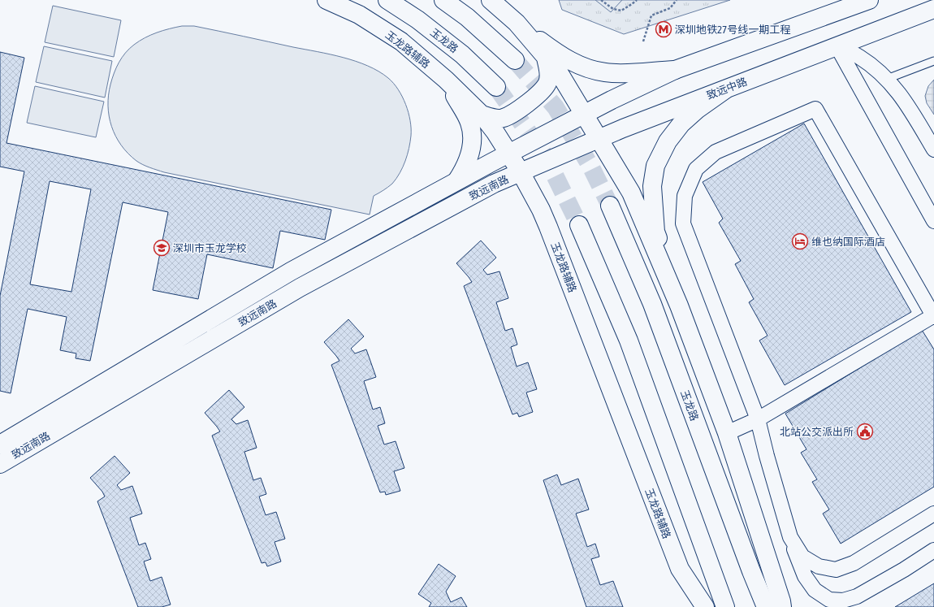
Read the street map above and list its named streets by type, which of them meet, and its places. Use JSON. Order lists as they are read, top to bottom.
{
  "streets": {
    "main road": [
      "玉龙路",
      "玉龙路辅路",
      "致远中路",
      "致远南路"
    ]
  },
  "crossings": [
    ["玉龙路辅路", "致远中路"],
    ["玉龙路辅路", "致远南路"],
    ["致远中路", "致远南路"]
  ],
  "places": {
    "metro station": ["深圳地铁27号线一期工程"],
    "hotel": ["维也纳国际酒店"],
    "school or university": ["深圳市玉龙学校"],
    "public building": ["北站公交派出所"]
  }
}
